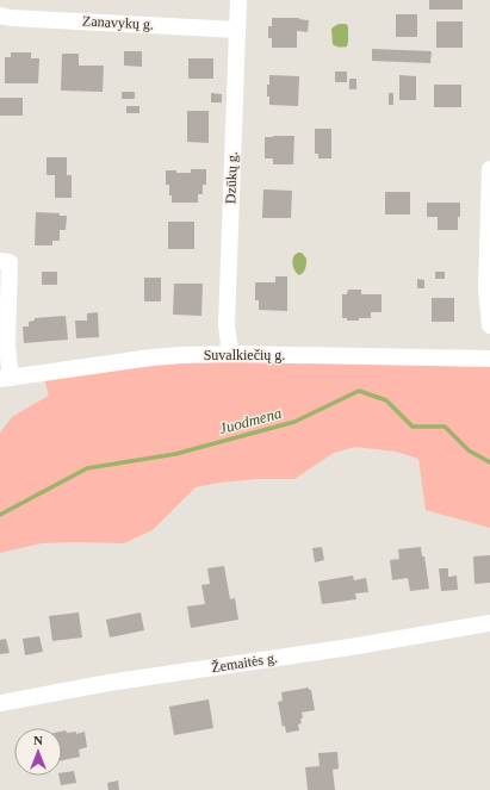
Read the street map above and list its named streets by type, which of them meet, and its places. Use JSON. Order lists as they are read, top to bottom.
{
  "streets": {
    "street": [
      "Zanavykų g.",
      "Dzūkų g.",
      "Suvalkiečių g.",
      "Žemaitės g."
    ]
  },
  "crossings": [
    ["Zanavykų g.", "Dzūkų g."],
    ["Dzūkų g.", "Suvalkiečių g."]
  ],
  "water": ["Juodmena"],
  "north": "top"
}
